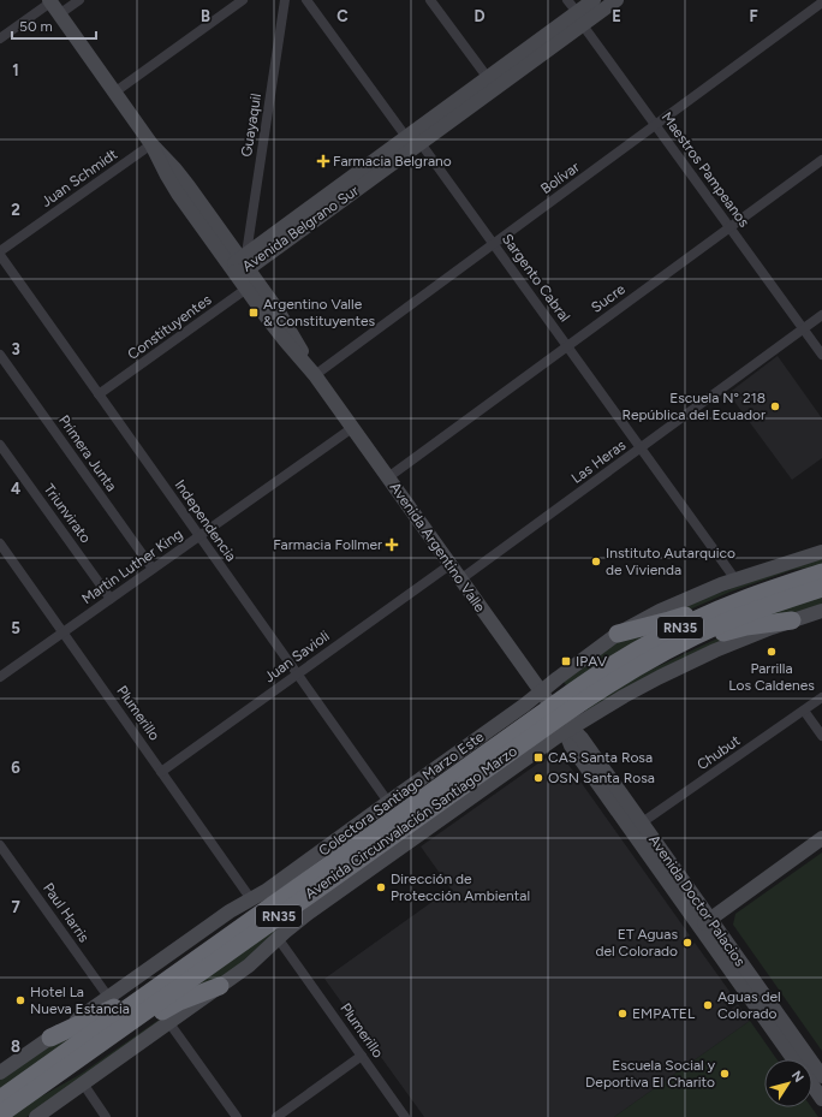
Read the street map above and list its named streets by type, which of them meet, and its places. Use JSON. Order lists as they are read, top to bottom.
{
  "streets": {
    "highway": ["RN35", "Avenida Circunvalación Santiago Marzo"],
    "main road": [
      "Avenida Belgrano Sur",
      "Avenida Argentino Valle",
      "Colectora Santiago Marzo Este",
      "Avenida Doctor Palacios"
    ],
    "street": [
      "Guayaquil",
      "Maestros Pampeanos",
      "Juan Schmidt",
      "Bolívar",
      "Sargento Cabral",
      "Sucre",
      "Constituyentes",
      "Primera Junta",
      "Las Heras",
      "Triunvirato",
      "Independencia",
      "Martin Luther King",
      "Juan Savioli",
      "Plumerillo",
      "Chubut",
      "Paul Harris"
    ]
  },
  "crossings": [
    ["Guayaquil", "Avenida Belgrano Sur"],
    ["Guayaquil", "Avenida Argentino Valle"],
    ["Maestros Pampeanos", "Bolívar"],
    ["Maestros Pampeanos", "Avenida Belgrano Sur"],
    ["Maestros Pampeanos", "Sucre"],
    ["Maestros Pampeanos", "Las Heras"],
    ["Juan Schmidt", "Avenida Argentino Valle"],
    ["Bolívar", "Sargento Cabral"],
    ["Bolívar", "Avenida Argentino Valle"],
    ["Avenida Belgrano Sur", "Sargento Cabral"],
    ["Avenida Belgrano Sur", "Avenida Argentino Valle"],
    ["Sargento Cabral", "Sucre"],
    ["Sargento Cabral", "Las Heras"],
    ["Sargento Cabral", "Colectora Santiago Marzo Este"],
    ["Sucre", "Avenida Argentino Valle"],
    ["Constituyentes", "Independencia"],
    ["Constituyentes", "Avenida Argentino Valle"],
    ["Primera Junta", "Martin Luther King"],
    ["Las Heras", "Avenida Argentino Valle"],
    ["Triunvirato", "Martin Luther King"],
    ["Independencia", "Martin Luther King"],
    ["Independencia", "Juan Savioli"],
    ["Independencia", "Colectora Santiago Marzo Este"],
    ["Avenida Argentino Valle", "Martin Luther King"],
    ["Avenida Argentino Valle", "Juan Savioli"],
    ["Avenida Argentino Valle", "Colectora Santiago Marzo Este"],
    ["Avenida Argentino Valle", "Avenida Circunvalación Santiago Marzo"],
    ["Avenida Argentino Valle", "Avenida Doctor Palacios"],
    ["Martin Luther King", "Plumerillo"],
    ["Juan Savioli", "Plumerillo"],
    ["Plumerillo", "Colectora Santiago Marzo Este"],
    ["Plumerillo", "Avenida Circunvalación Santiago Marzo"],
    ["Chubut", "Avenida Doctor Palacios"],
    ["Colectora Santiago Marzo Este", "Avenida Circunvalación Santiago Marzo"],
    ["Colectora Santiago Marzo Este", "Avenida Doctor Palacios"],
    ["Colectora Santiago Marzo Este", "Paul Harris"],
    ["Avenida Circunvalación Santiago Marzo", "Avenida Doctor Palacios"]
  ],
  "places": {
    "health": ["Farmacia Belgrano", "Farmacia Follmer"],
    "transit": ["Argentino Valle & Constituyentes", "IPAV", "CAS Santa Rosa"],
    "other": [
      "Escuela N° 218 República del Ecuador",
      "Instituto Autarquico de Vivienda",
      "Parrilla Los Caldenes",
      "OSN Santa Rosa",
      "Dirección de Protección Ambiental",
      "ET Aguas del Colorado",
      "Hotel La Nueva Estancia",
      "Aguas del Colorado",
      "EMPATEL",
      "Escuela Social y Deportiva El Charito"
    ]
  },
  "scale_bar": "50 m",
  "north": "top right",
  "grid": {
    "columns": [
      "B",
      "C",
      "D",
      "E",
      "F"
    ],
    "rows": [
      "1",
      "2",
      "3",
      "4",
      "5",
      "6",
      "7",
      "8"
    ]
  }
}
